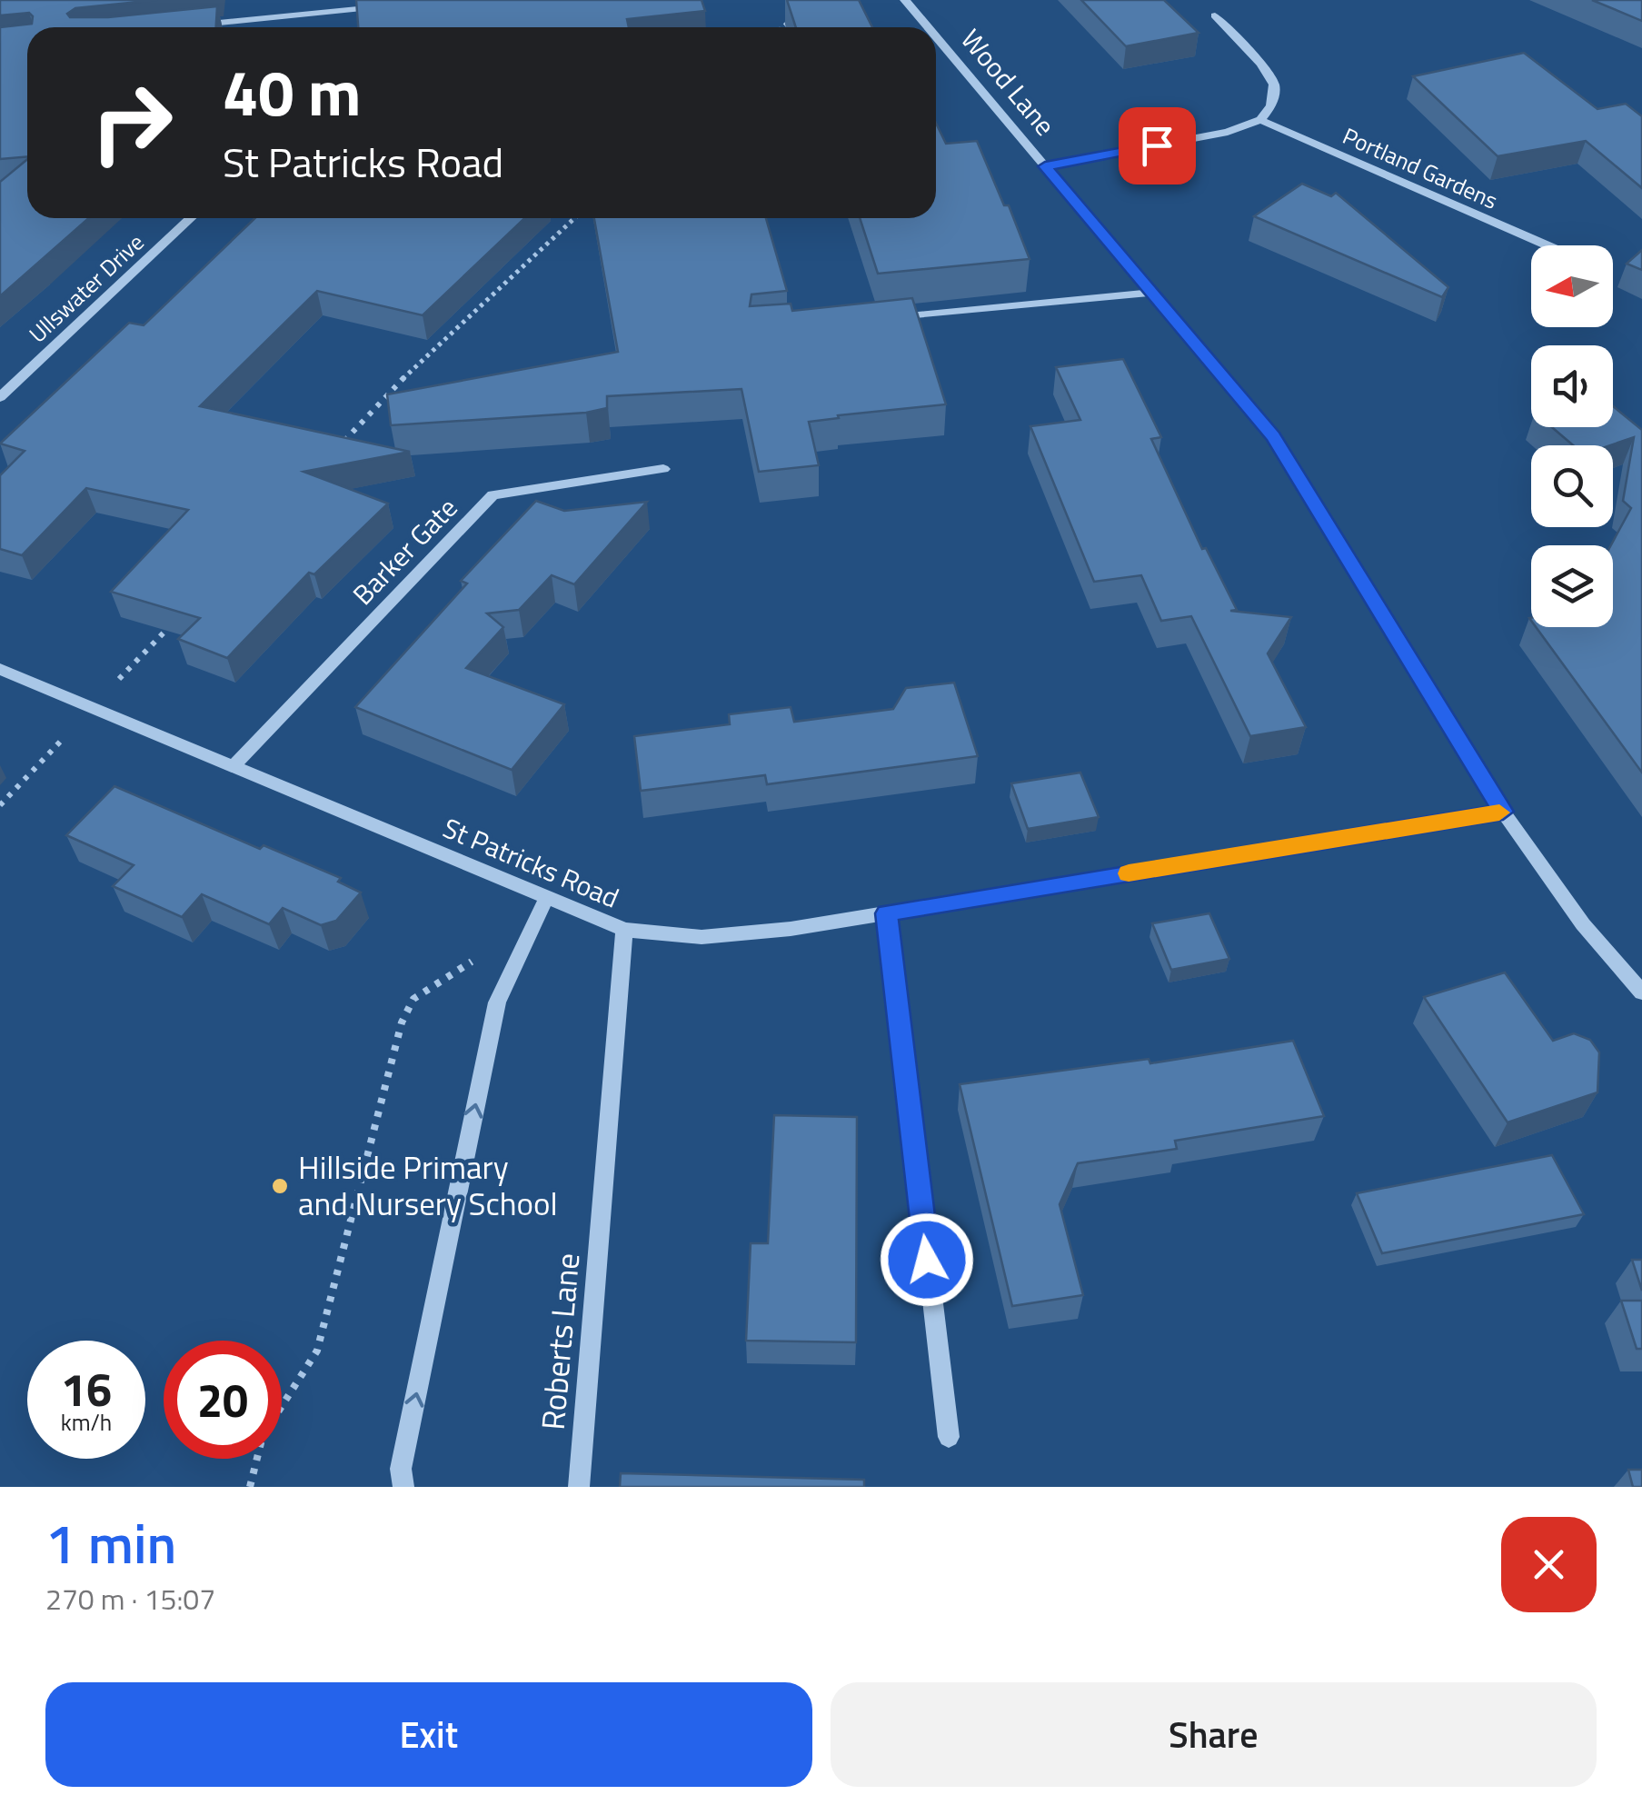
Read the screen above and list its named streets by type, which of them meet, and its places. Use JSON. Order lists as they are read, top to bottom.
{
  "streets": {
    "street": [
      "Wood Lane",
      "Portland Gardens",
      "Ullswater Drive",
      "Barker Gate",
      "St Patricks Road",
      "Roberts Lane"
    ]
  },
  "crossings": [
    ["Wood Lane", "St Patricks Road"],
    ["Barker Gate", "St Patricks Road"],
    ["St Patricks Road", "Roberts Lane"]
  ],
  "places": ["Hillside Primary and Nursery School"],
  "north": "left",
  "page": {
    "turn": ["40 m", "St Patricks Road"],
    "speed": "16 km/h",
    "limit": "20",
    "heading": ["1 min", "270 m · 15:07"],
    "buttons": ["Exit", "Share"]
  }
}
